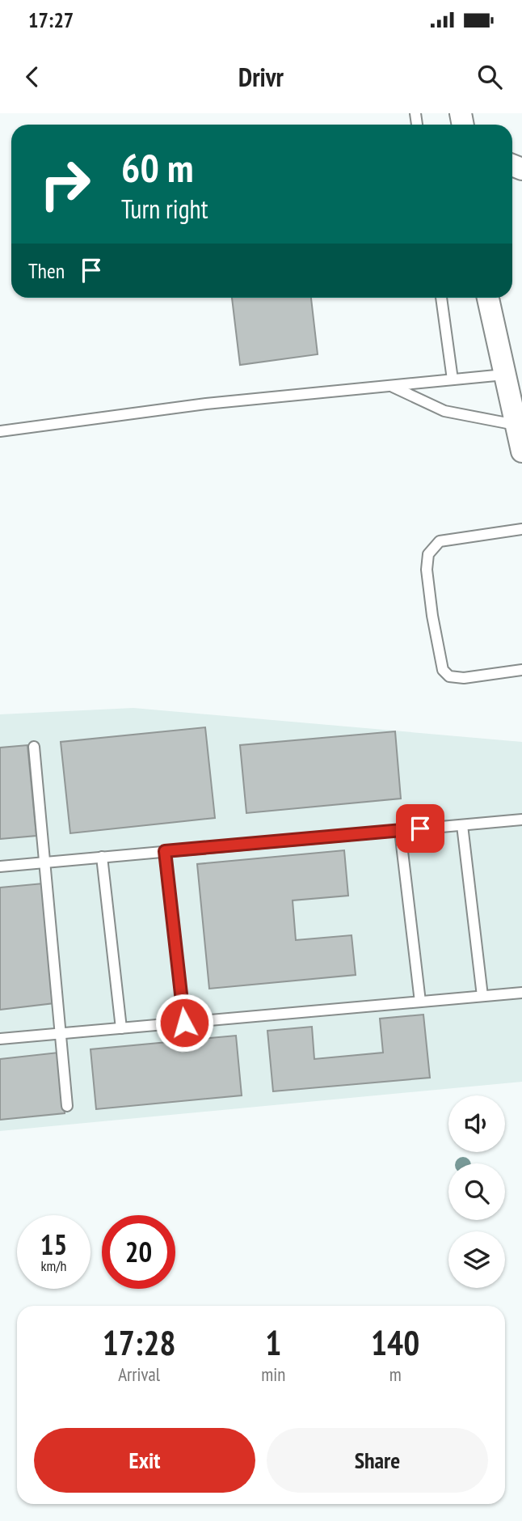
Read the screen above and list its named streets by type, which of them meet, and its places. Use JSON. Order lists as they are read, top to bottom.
{
  "page": {
    "status": "17:27",
    "header": "Drivr",
    "turn": ["60 m", "Turn right"],
    "then": "Then",
    "speed": "15 km/h",
    "limit": "20",
    "eta": [
      "17:28",
      "Arrival",
      "1",
      "min",
      "140",
      "m"
    ],
    "buttons": ["Exit", "Share"]
  }
}
